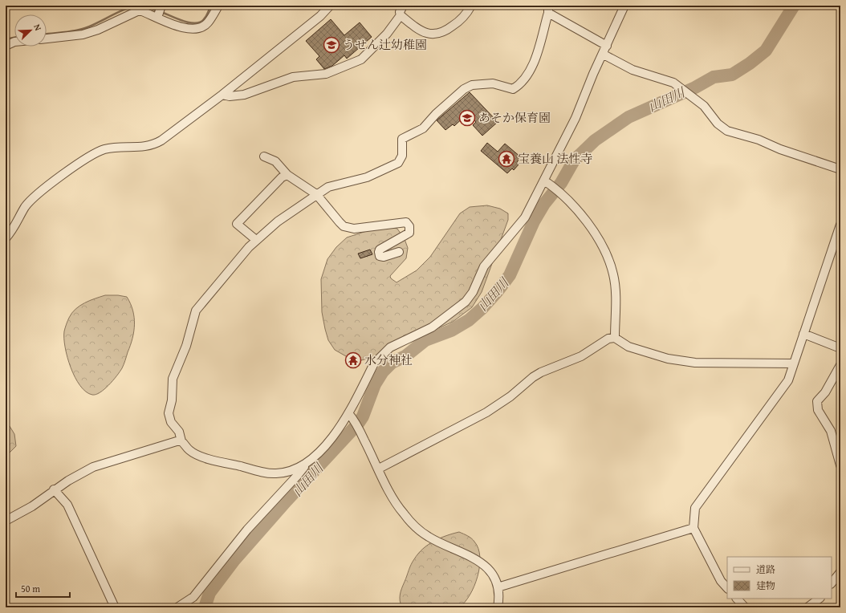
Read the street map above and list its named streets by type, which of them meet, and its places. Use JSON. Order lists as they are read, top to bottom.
{
  "water": ["山田川"],
  "places": {
    "school or university": ["うせん辻幼稚園", "あそか保育園"],
    "temple": ["宝養山 法性寺", "水分神社"]
  },
  "legend": ["道路", "建物"],
  "scale_bar": "50 m",
  "north": "top right"
}
